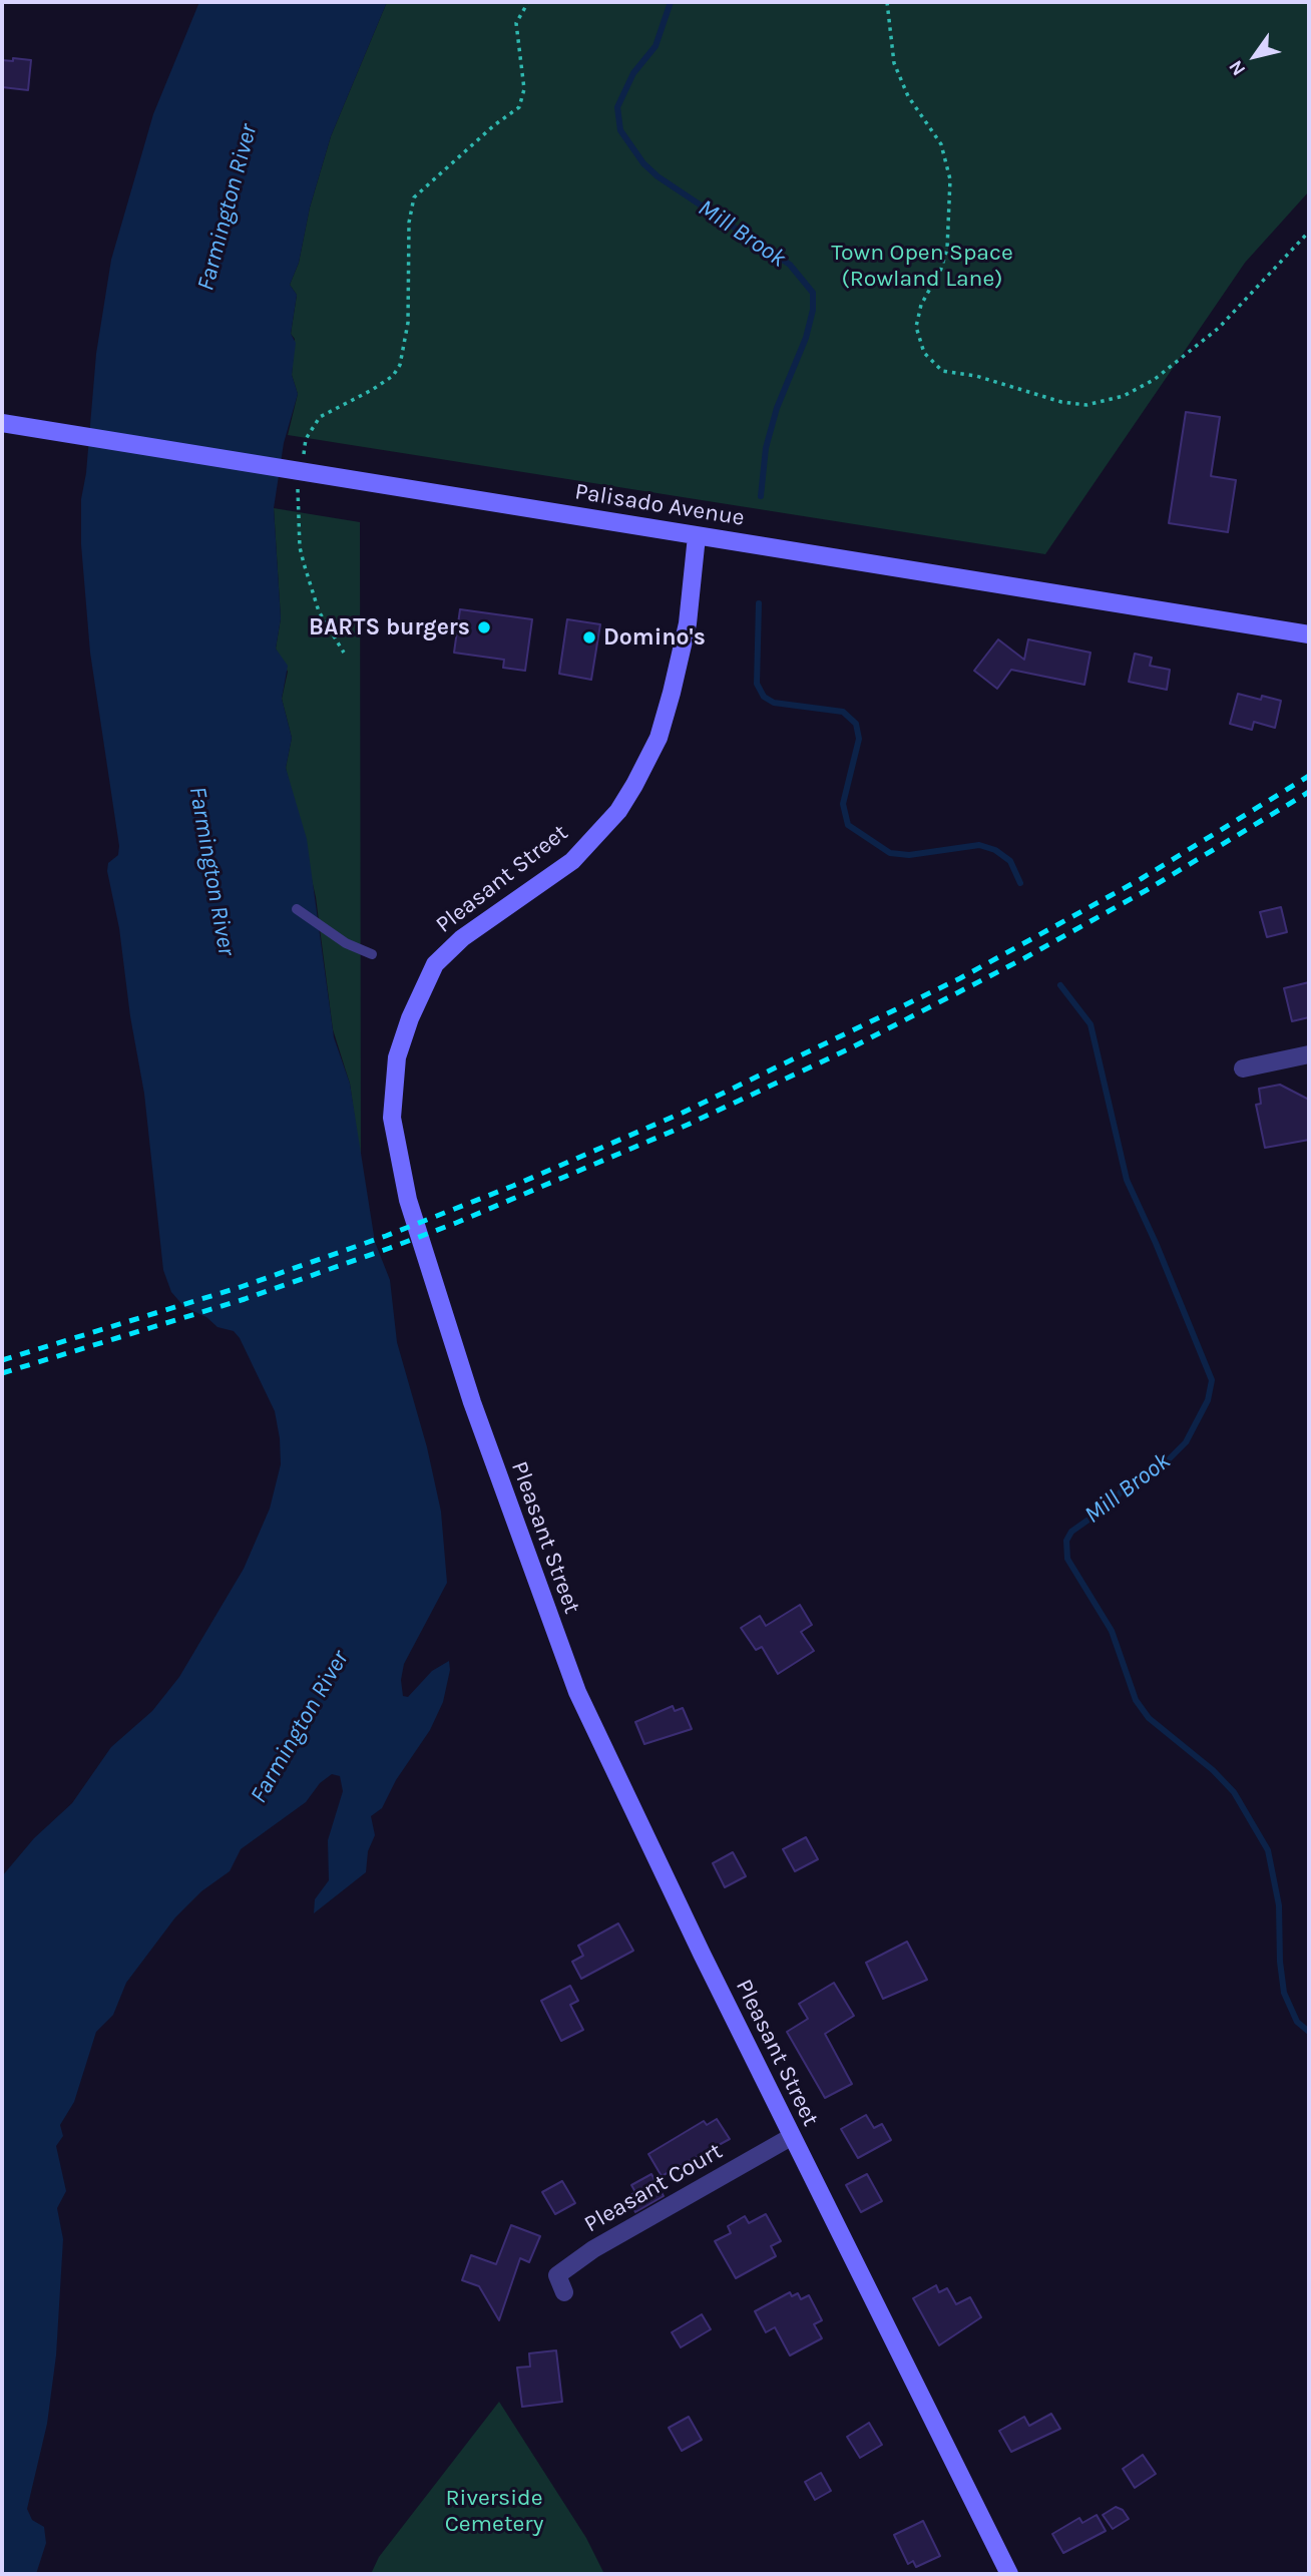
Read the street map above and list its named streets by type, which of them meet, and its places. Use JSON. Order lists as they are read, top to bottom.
{
  "streets": {
    "street": ["Palisado Avenue", "Pleasant Street", "Pleasant Court"]
  },
  "crossings": [
    ["Palisado Avenue", "Pleasant Street"],
    ["Pleasant Street", "Pleasant Court"]
  ],
  "water": ["Farmington River", "Mill Brook"],
  "parks": ["Town Open Space (Rowland Lane)", "Riverside Cemetery"],
  "places": ["BARTS burgers", "Domino's"],
  "north": "bottom left"
}
